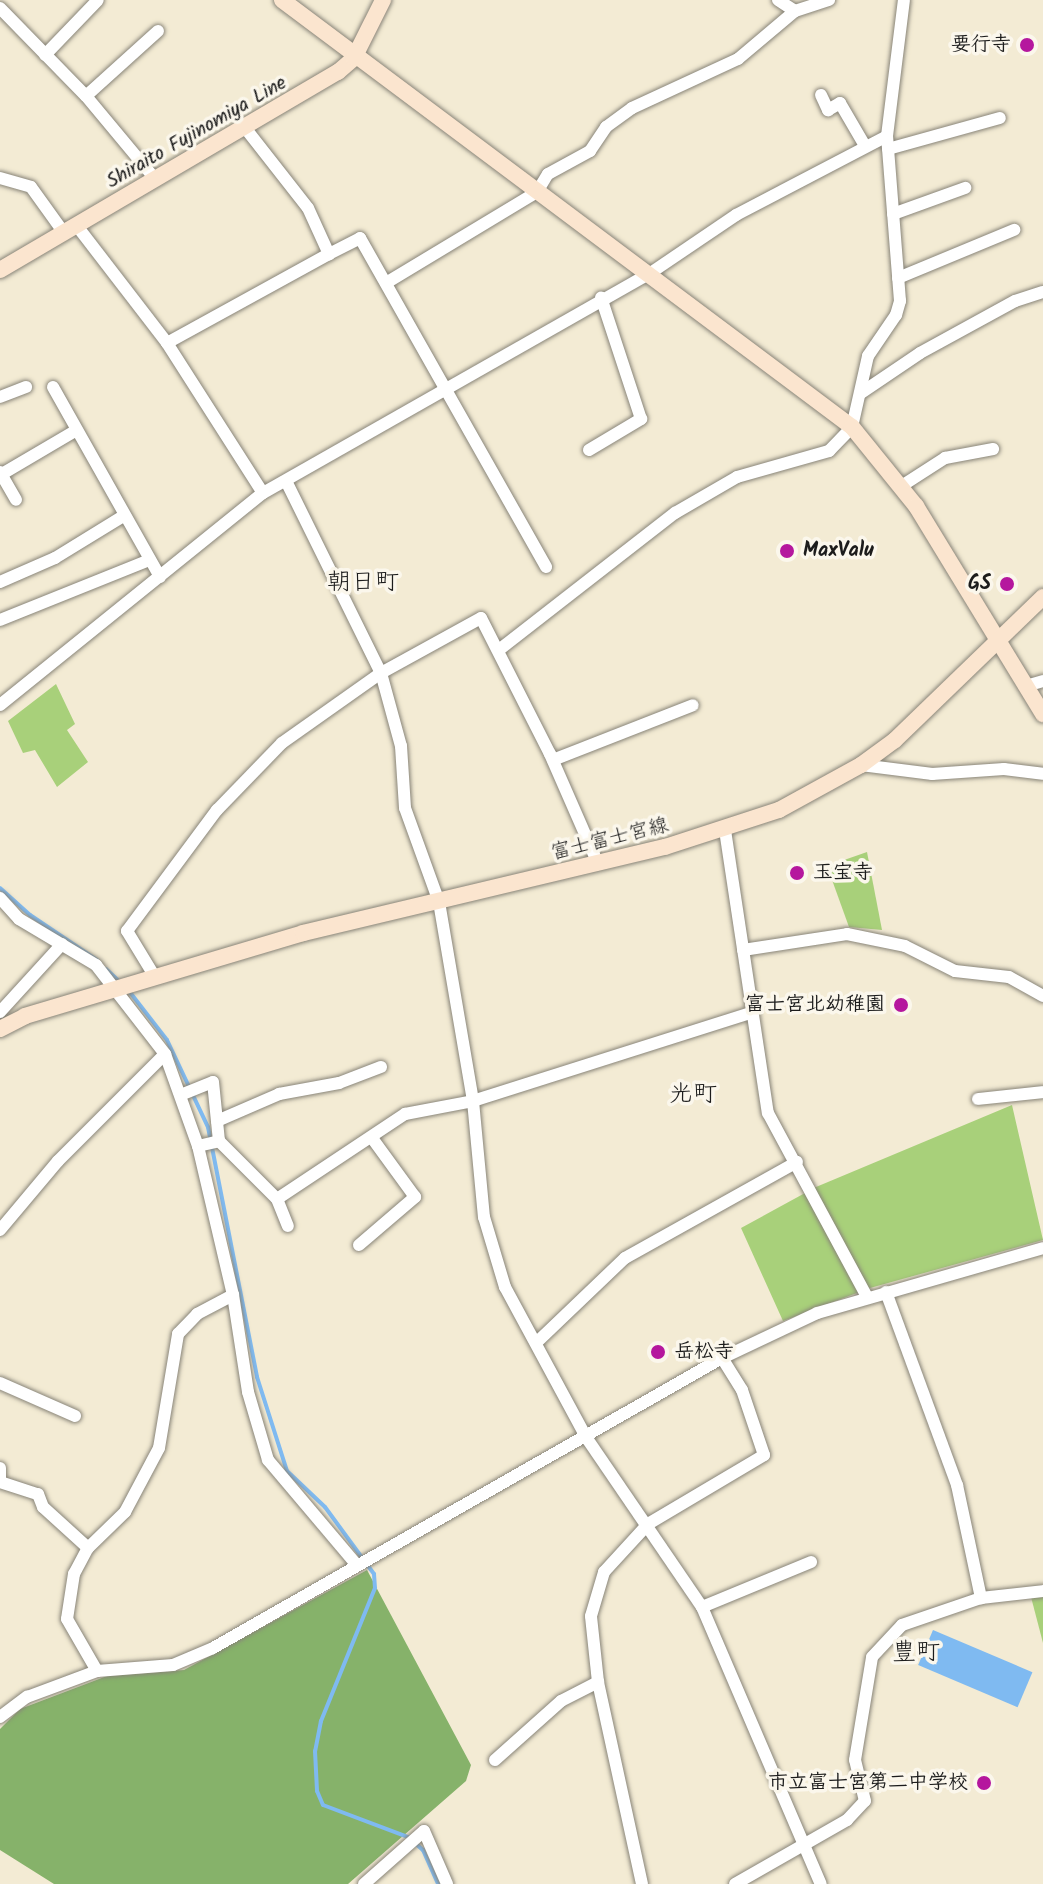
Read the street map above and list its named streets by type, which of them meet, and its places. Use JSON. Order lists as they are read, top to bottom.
{
  "streets": {
    "main road": ["Shiraito Fujinomiya Line", "富士富士宮線"]
  },
  "districts": ["朝日町", "光町", "豊町"],
  "places": [
    "要行寺",
    "MaxValu",
    "GS",
    "玉宝寺",
    "富士宮北幼稚園",
    "岳松寺",
    "市立富士宮第二中学校"
  ]
}
